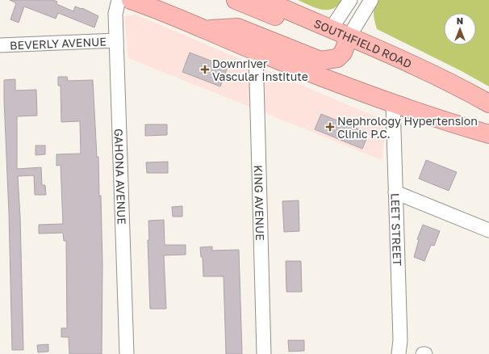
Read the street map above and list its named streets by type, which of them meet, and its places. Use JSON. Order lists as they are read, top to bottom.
{
  "streets": {
    "highway": ["SOUTHFIELD ROAD"],
    "street": [
      "BEVERLY AVENUE",
      "GAHONA AVENUE",
      "KING AVENUE",
      "LEET STREET"
    ]
  },
  "crossings": [
    ["BEVERLY AVENUE", "GAHONA AVENUE"]
  ],
  "places": {
    "health": ["Downriver Vascular Institute", "Nephrology Hypertension Clinic P.C."]
  },
  "north": "top"
}
